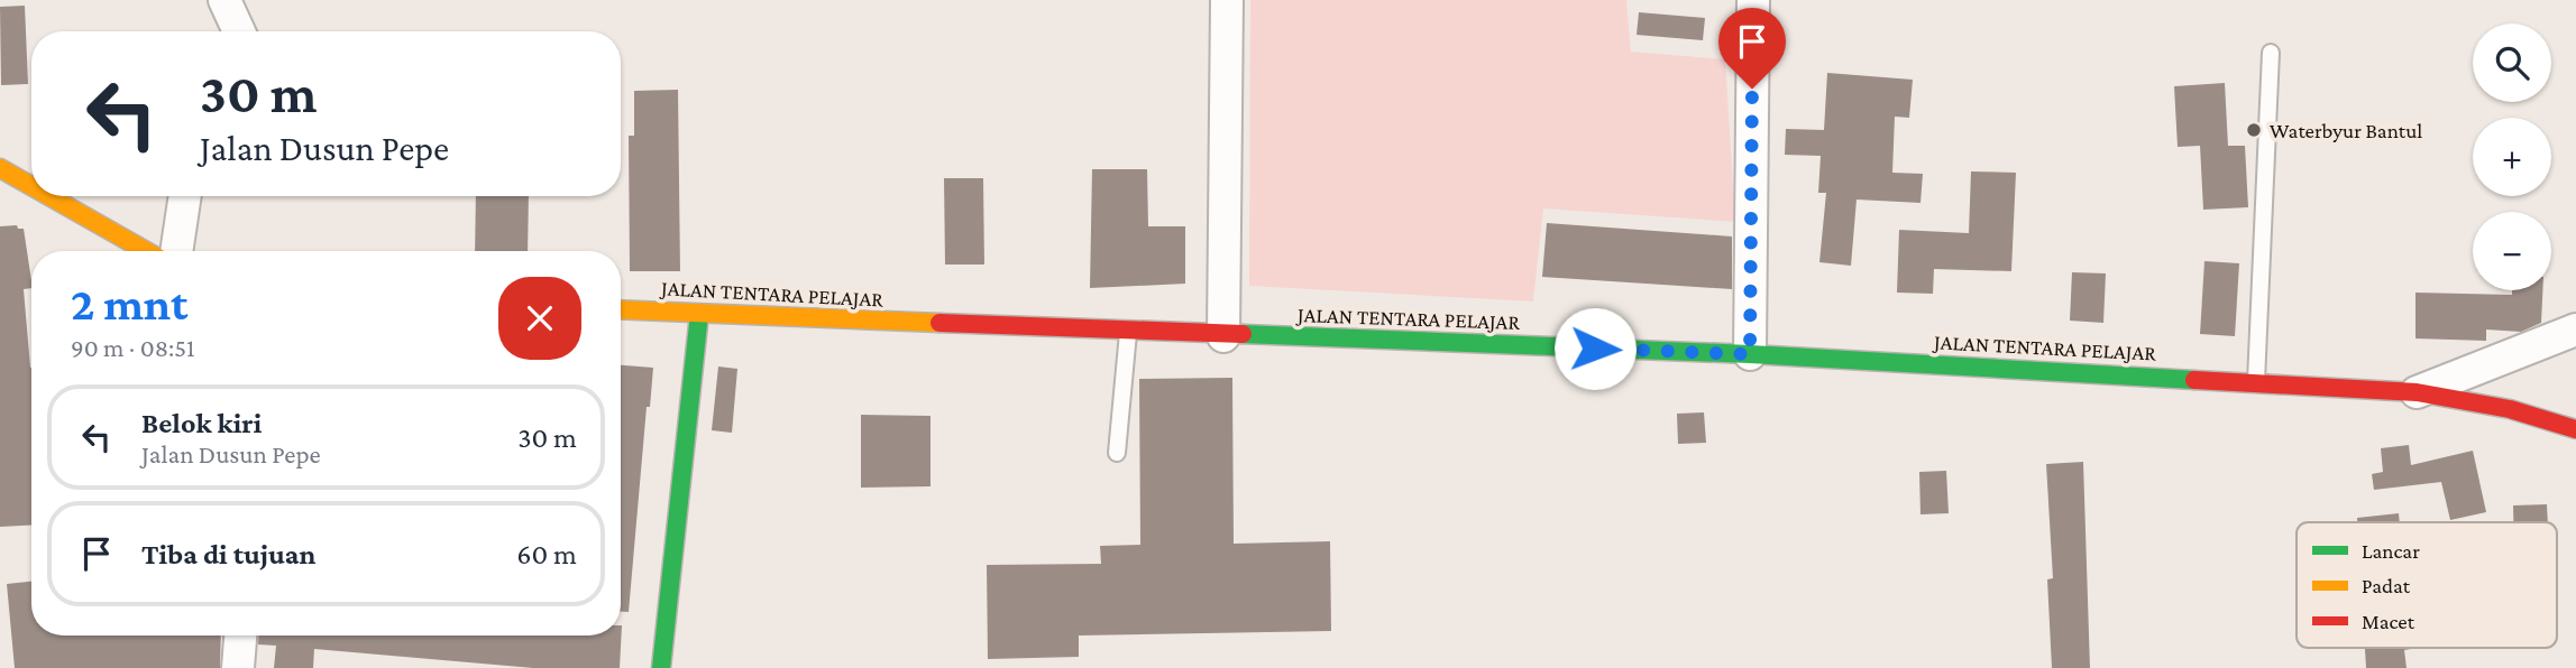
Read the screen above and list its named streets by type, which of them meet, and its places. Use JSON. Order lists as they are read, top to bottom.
{
  "streets": {
    "main road": ["JALAN TENTARA PELAJAR"]
  },
  "places": ["Waterbyur Bantul"],
  "legend": ["Lancar", "Padat", "Macet"],
  "page": {
    "map_buttons": ["+", "−"],
    "turn": ["30 m", "Jalan Dusun Pepe"],
    "heading": ["2 mnt", "90 m · 08:51"],
    "list": [
      {
        "name": "Belok kiri",
        "note": "Jalan Dusun Pepe",
        "value": "30 m"
      },
      {
        "name": "Tiba di tujuan",
        "value": "60 m"
      }
    ]
  }
}
